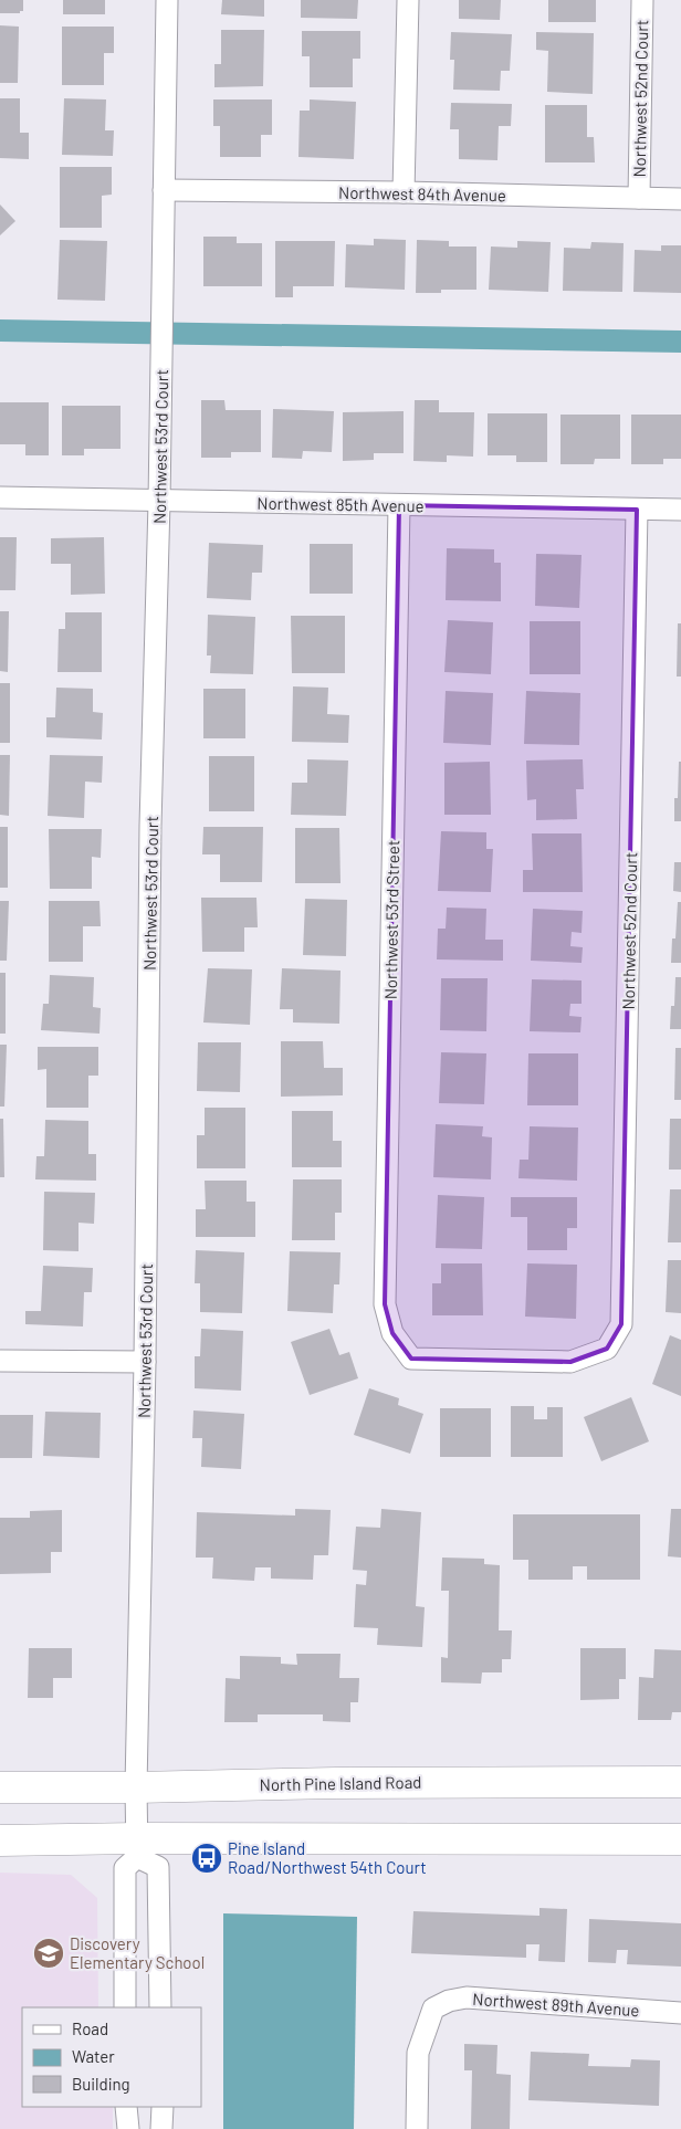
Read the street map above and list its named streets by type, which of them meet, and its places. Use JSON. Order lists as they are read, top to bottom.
{
  "streets": {
    "main road": ["North Pine Island Road"],
    "street": [
      "Northwest 52nd Court",
      "Northwest 84th Avenue",
      "Northwest 53rd Court",
      "Northwest 85th Avenue",
      "Northwest 53rd Street",
      "Northwest 89th Avenue"
    ]
  },
  "crossings": [
    ["Northwest 52nd Court", "Northwest 84th Avenue"],
    ["Northwest 52nd Court", "Northwest 85th Avenue"],
    ["Northwest 52nd Court", "Northwest 53rd Street"],
    ["Northwest 84th Avenue", "Northwest 53rd Court"],
    ["Northwest 53rd Court", "Northwest 85th Avenue"],
    ["Northwest 53rd Court", "North Pine Island Road"],
    ["Northwest 85th Avenue", "Northwest 53rd Street"]
  ],
  "places": {
    "bus stop": ["Pine Island Road/Northwest 54th Court"],
    "school or university": ["Discovery Elementary School"]
  },
  "legend": ["Road", "Water", "Building"]
}
